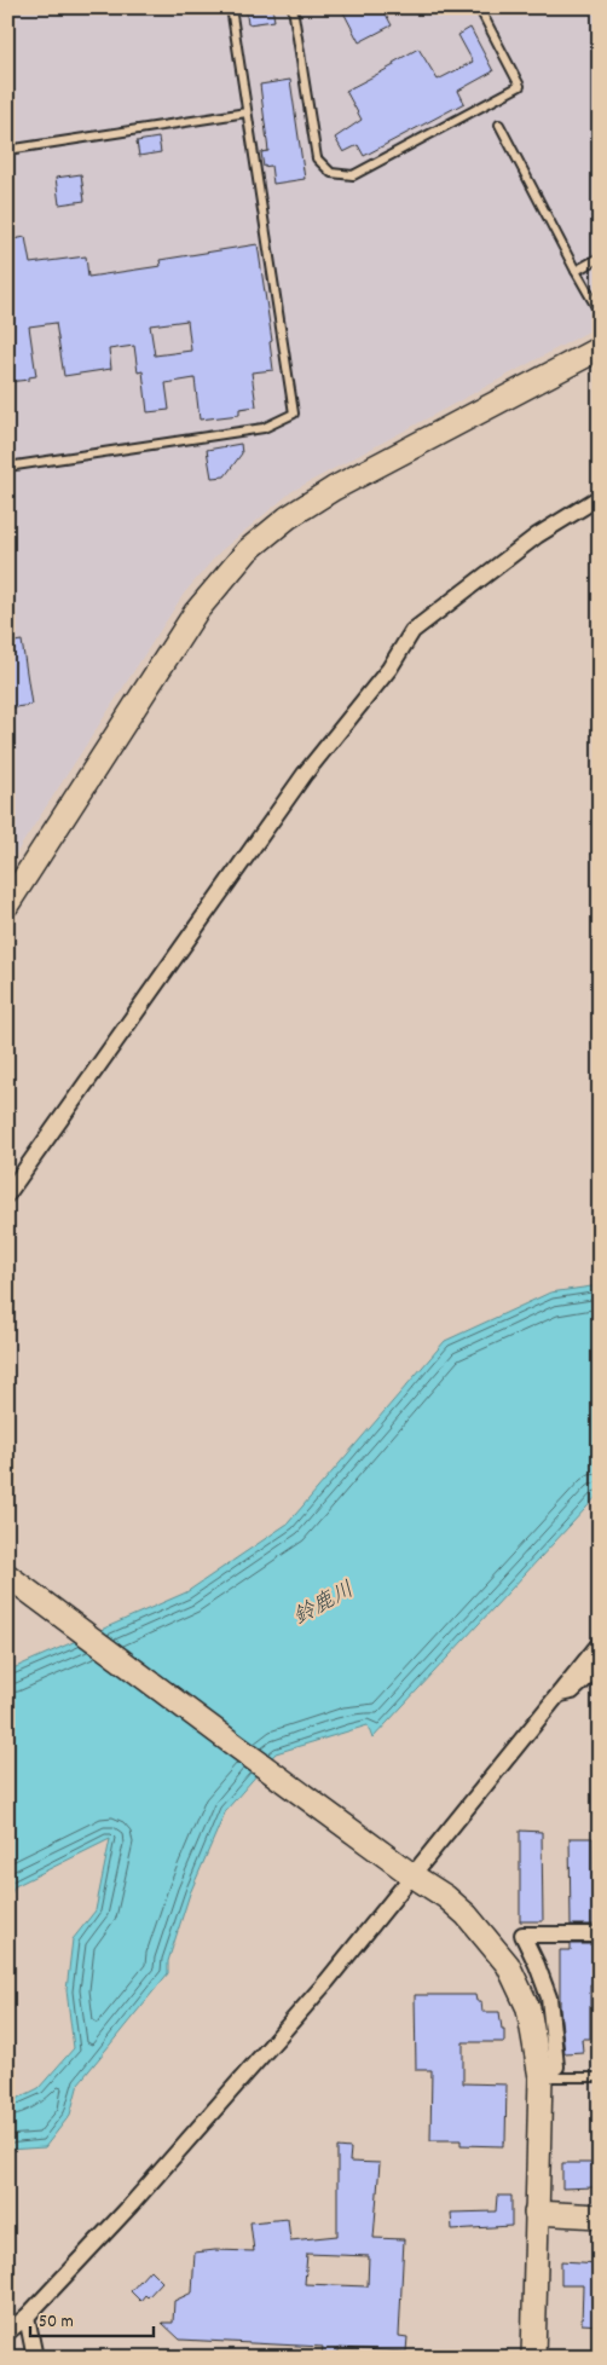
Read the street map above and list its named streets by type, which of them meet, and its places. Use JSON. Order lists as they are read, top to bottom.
{
  "water": ["鈴鹿川"],
  "scale_bar": "50 m"
}
